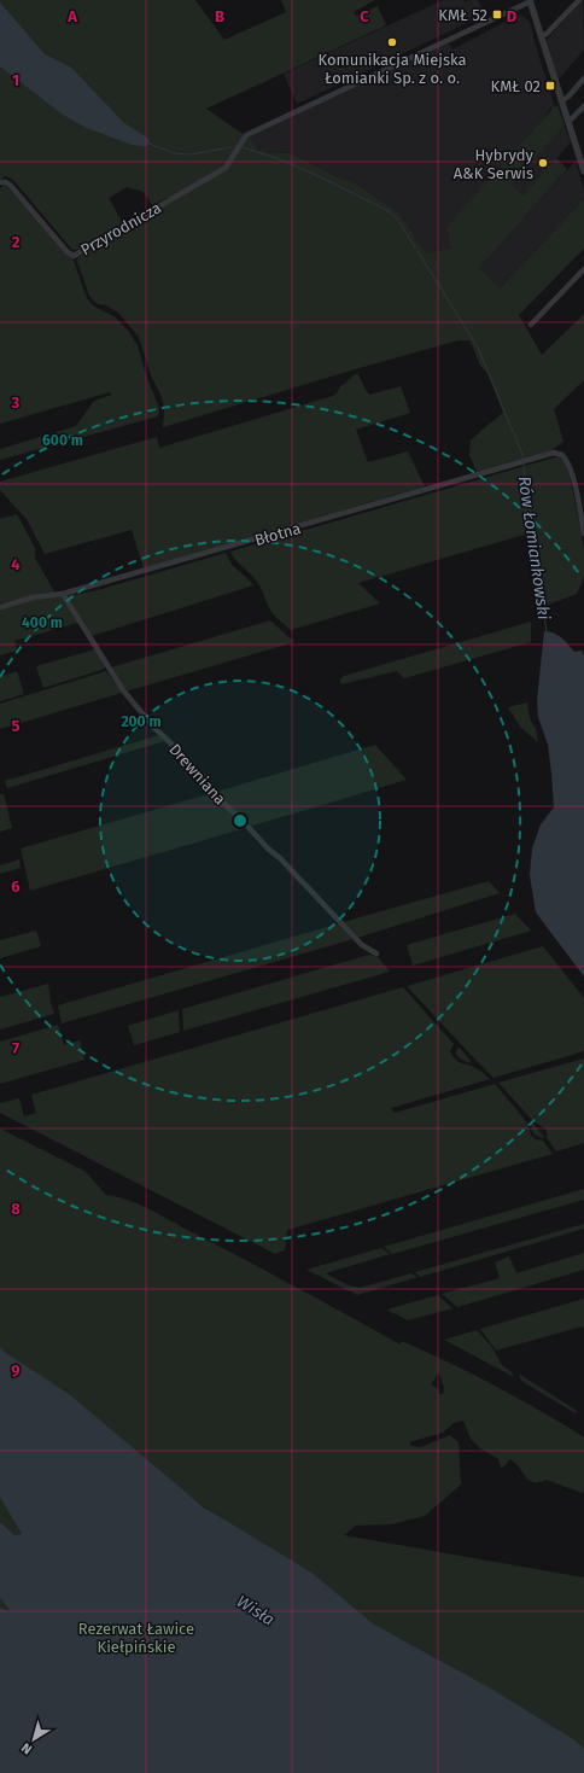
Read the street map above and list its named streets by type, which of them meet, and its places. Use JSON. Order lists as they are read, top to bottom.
{
  "streets": {
    "street": ["Przyrodnicza", "Błotna", "Drewniana"]
  },
  "crossings": [
    ["Błotna", "Drewniana"]
  ],
  "water": ["Rów Łomiankowski", "Wisła"],
  "parks": ["Rezerwat Ławice Kiełpińskie"],
  "places": {
    "transit": ["KMŁ 52", "KMŁ 02"],
    "other": ["Komunikacja Miejska Łomianki Sp. z o. o.", "Hybrydy A&K Serwis"]
  },
  "north": "bottom left",
  "grid": {
    "columns": [
      "A",
      "B",
      "C",
      "D"
    ],
    "rows": [
      "1",
      "2",
      "3",
      "4",
      "5",
      "6",
      "7",
      "8",
      "9"
    ]
  },
  "rings": ["600 m", "400 m", "200 m"]
}
